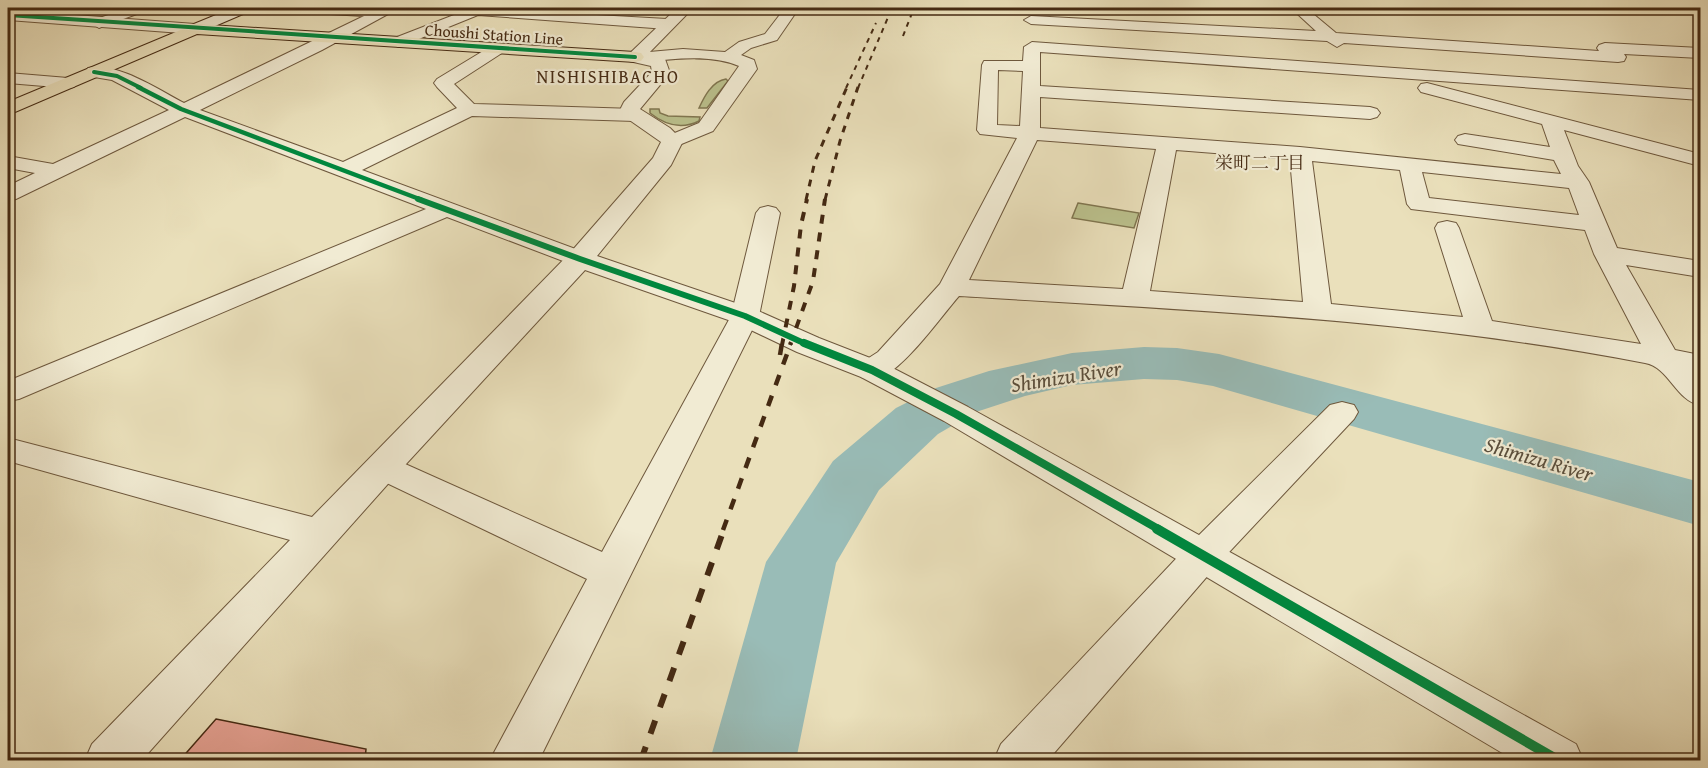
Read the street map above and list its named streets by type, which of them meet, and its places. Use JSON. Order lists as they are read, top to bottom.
{
  "streets": {
    "main road": ["Choushi Station Line"]
  },
  "districts": ["NISHISHIBACHO", "栄町二丁目"],
  "water": ["Shimizu River"]
}
